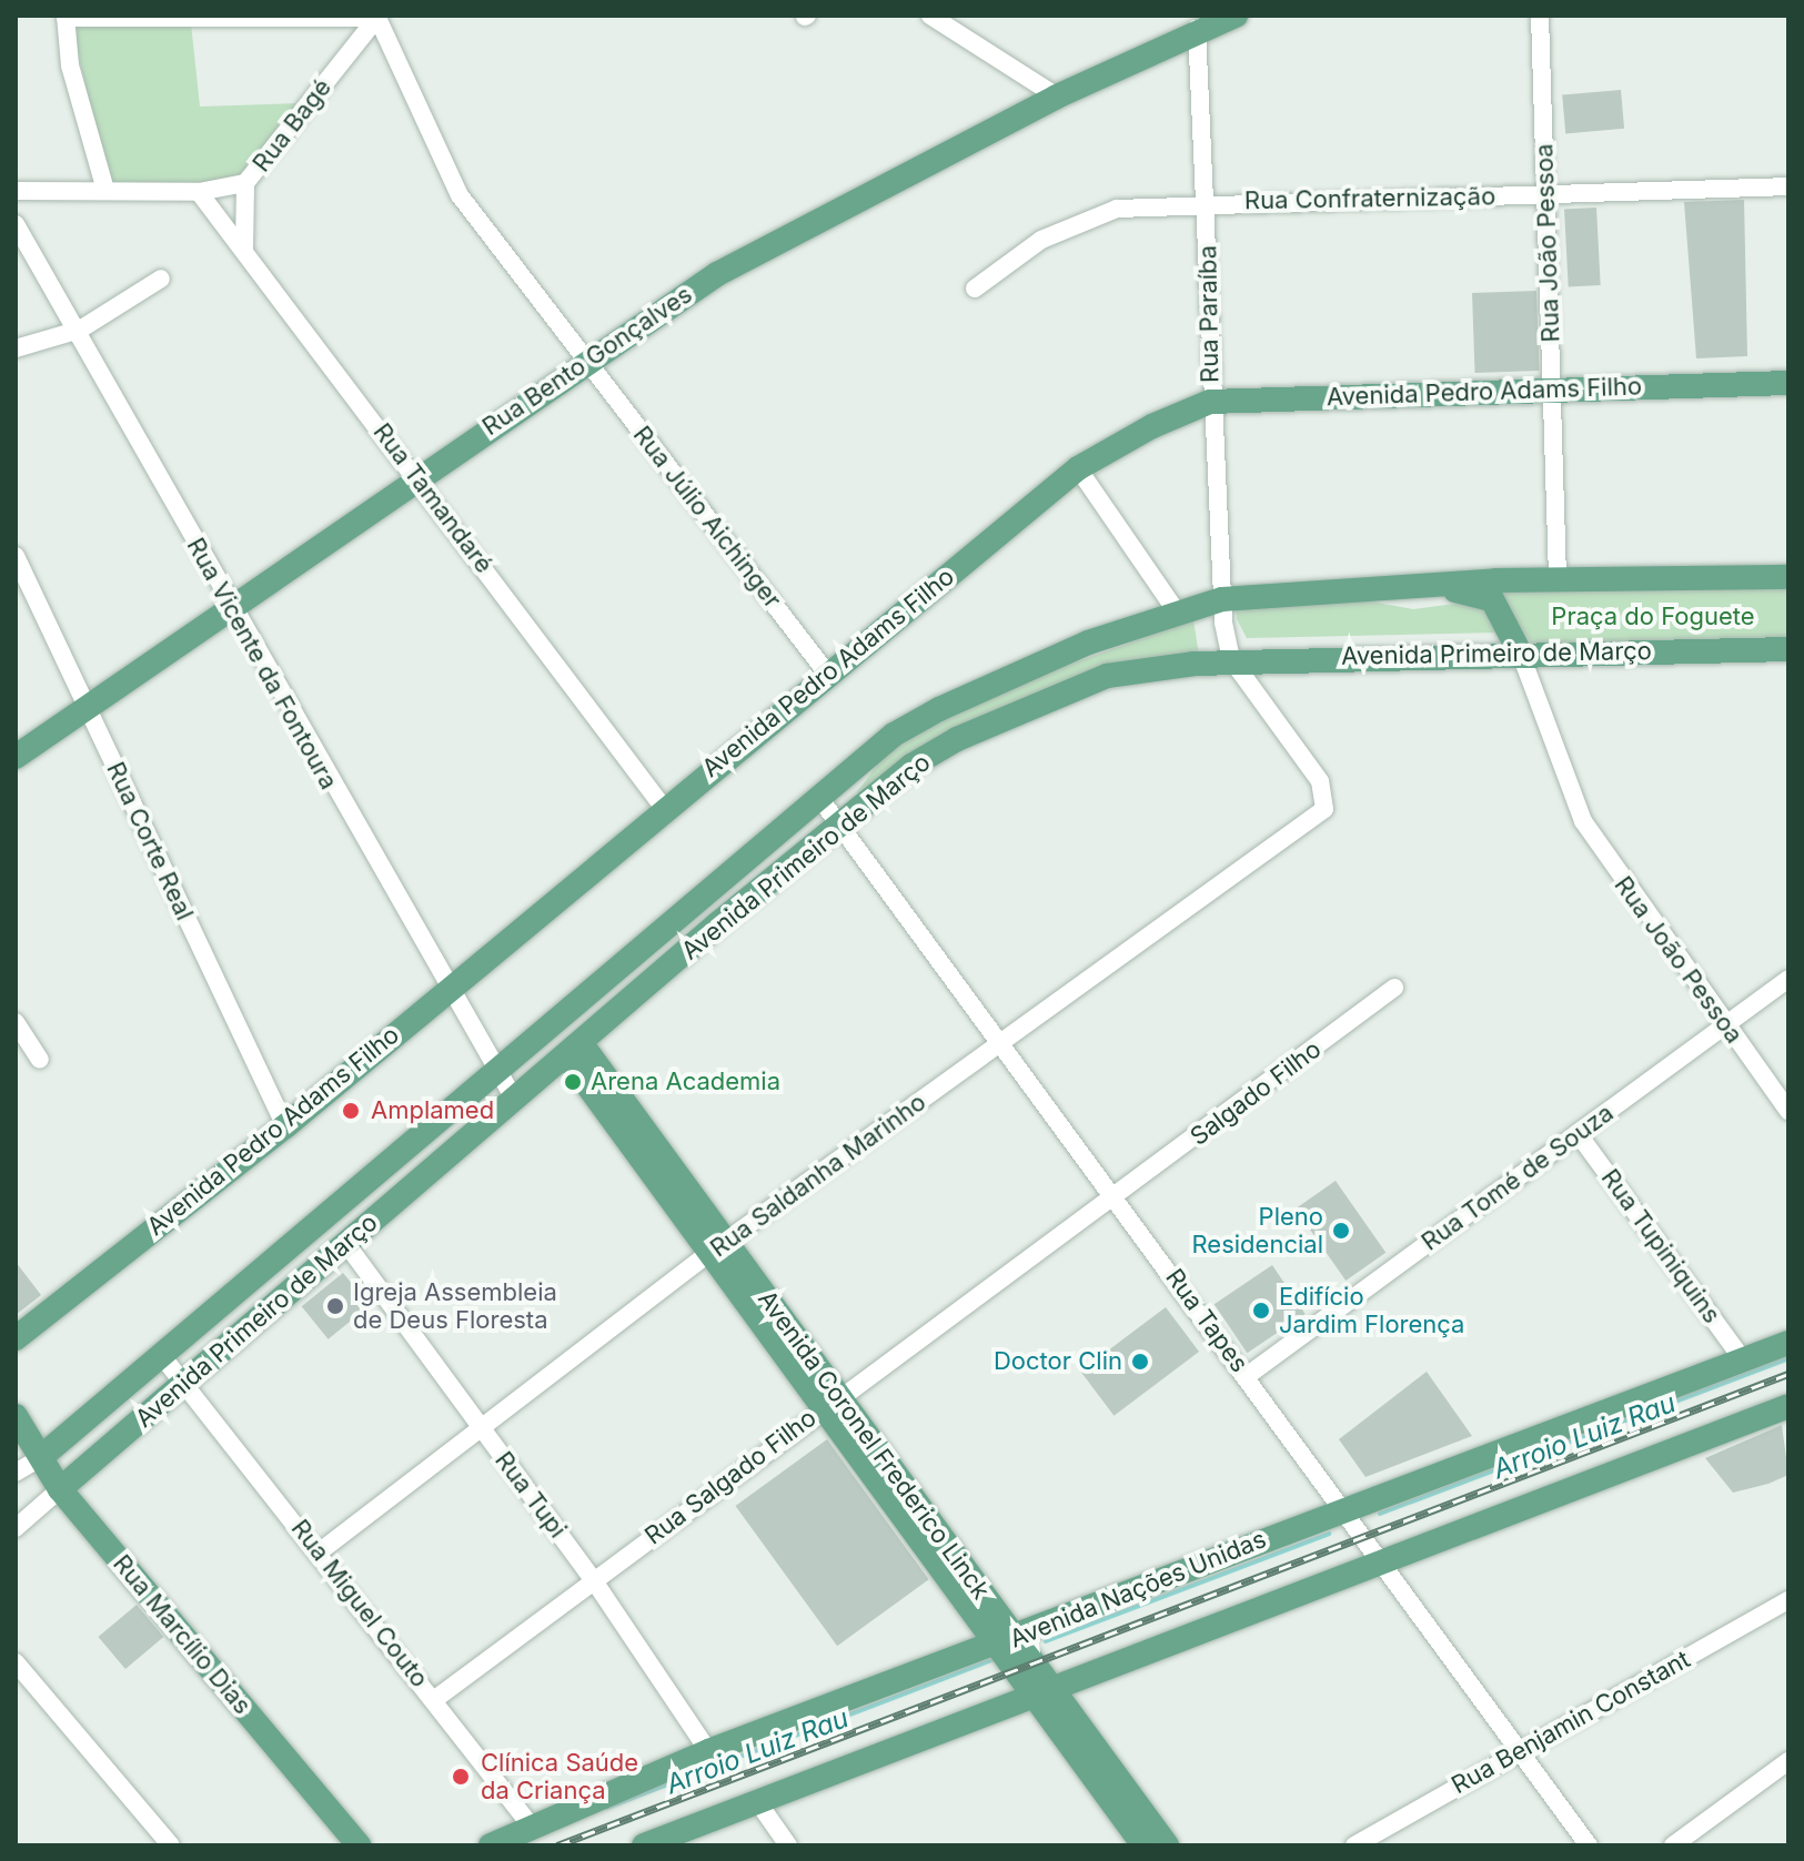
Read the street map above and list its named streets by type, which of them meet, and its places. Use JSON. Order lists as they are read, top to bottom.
{
  "streets": {
    "main road": [
      "Rua Bento Gonçalves",
      "Avenida Pedro Adams Filho",
      "Avenida Primeiro de Março",
      "Avenida Coronel Frederico Linck",
      "Avenida Nações Unidas",
      "Rua Marcílio Dias"
    ],
    "street": [
      "Rua Bagé",
      "Rua Confraternização",
      "Rua João Pessoa",
      "Rua Paraíba",
      "Rua Tamandaré",
      "Rua Júlio Aichinger",
      "Rua Vicente da Fontoura",
      "Rua Corte Real",
      "Salgado Filho",
      "Rua Saldanha Marinho",
      "Rua Tomé de Souza",
      "Rua Tupiniquins",
      "Rua Tapes",
      "Rua Salgado Filho",
      "Rua Tupi",
      "Rua Miguel Couto",
      "Rua Benjamin Constant"
    ]
  },
  "crossings": [
    ["Rua Bagé", "Rua Tamandaré"],
    ["Rua Bagé", "Rua Júlio Aichinger"],
    ["Rua Confraternização", "Rua João Pessoa"],
    ["Rua Confraternização", "Rua Paraíba"],
    ["Rua João Pessoa", "Avenida Pedro Adams Filho"],
    ["Rua João Pessoa", "Avenida Primeiro de Março"],
    ["Rua João Pessoa", "Rua Tomé de Souza"],
    ["Rua Paraíba", "Rua Bento Gonçalves"],
    ["Rua Paraíba", "Avenida Pedro Adams Filho"],
    ["Rua Paraíba", "Avenida Primeiro de Março"],
    ["Rua Paraíba", "Rua Saldanha Marinho"],
    ["Rua Bento Gonçalves", "Rua Tamandaré"],
    ["Rua Bento Gonçalves", "Rua Júlio Aichinger"],
    ["Rua Bento Gonçalves", "Rua Vicente da Fontoura"],
    ["Rua Bento Gonçalves", "Rua Corte Real"],
    ["Avenida Pedro Adams Filho", "Rua Tamandaré"],
    ["Avenida Pedro Adams Filho", "Rua Júlio Aichinger"],
    ["Avenida Pedro Adams Filho", "Rua Vicente da Fontoura"],
    ["Avenida Pedro Adams Filho", "Rua Corte Real"],
    ["Avenida Primeiro de Março", "Rua Vicente da Fontoura"],
    ["Avenida Primeiro de Março", "Rua Saldanha Marinho"],
    ["Avenida Primeiro de Março", "Rua Tapes"],
    ["Avenida Primeiro de Março", "Avenida Coronel Frederico Linck"],
    ["Avenida Primeiro de Março", "Rua Tupi"],
    ["Avenida Primeiro de Março", "Rua Miguel Couto"],
    ["Avenida Primeiro de Março", "Rua Marcílio Dias"],
    ["Salgado Filho", "Rua Tapes"],
    ["Salgado Filho", "Rua Salgado Filho"],
    ["Rua Saldanha Marinho", "Rua Tapes"],
    ["Rua Saldanha Marinho", "Avenida Coronel Frederico Linck"],
    ["Rua Saldanha Marinho", "Rua Tupi"],
    ["Rua Saldanha Marinho", "Rua Miguel Couto"],
    ["Rua Tomé de Souza", "Rua Tupiniquins"],
    ["Rua Tomé de Souza", "Rua Tapes"],
    ["Rua Tupiniquins", "Avenida Nações Unidas"],
    ["Rua Tapes", "Rua Salgado Filho"],
    ["Rua Tapes", "Avenida Nações Unidas"],
    ["Rua Tapes", "Rua Benjamin Constant"],
    ["Avenida Coronel Frederico Linck", "Rua Salgado Filho"],
    ["Avenida Coronel Frederico Linck", "Avenida Nações Unidas"],
    ["Rua Salgado Filho", "Rua Tupi"],
    ["Rua Salgado Filho", "Rua Miguel Couto"],
    ["Rua Tupi", "Avenida Nações Unidas"],
    ["Avenida Nações Unidas", "Rua Miguel Couto"]
  ],
  "water": ["Arroio Luiz Rau"],
  "parks": ["Praça do Foguete"],
  "places": [
    "Arena Academia",
    "Amplamed",
    "Pleno Residencial",
    "Igreja Assembleia de Deus Floresta",
    "Edifício Jardim Florença",
    "Doctor Clin",
    "Clínica Saúde da Criança"
  ]
}
